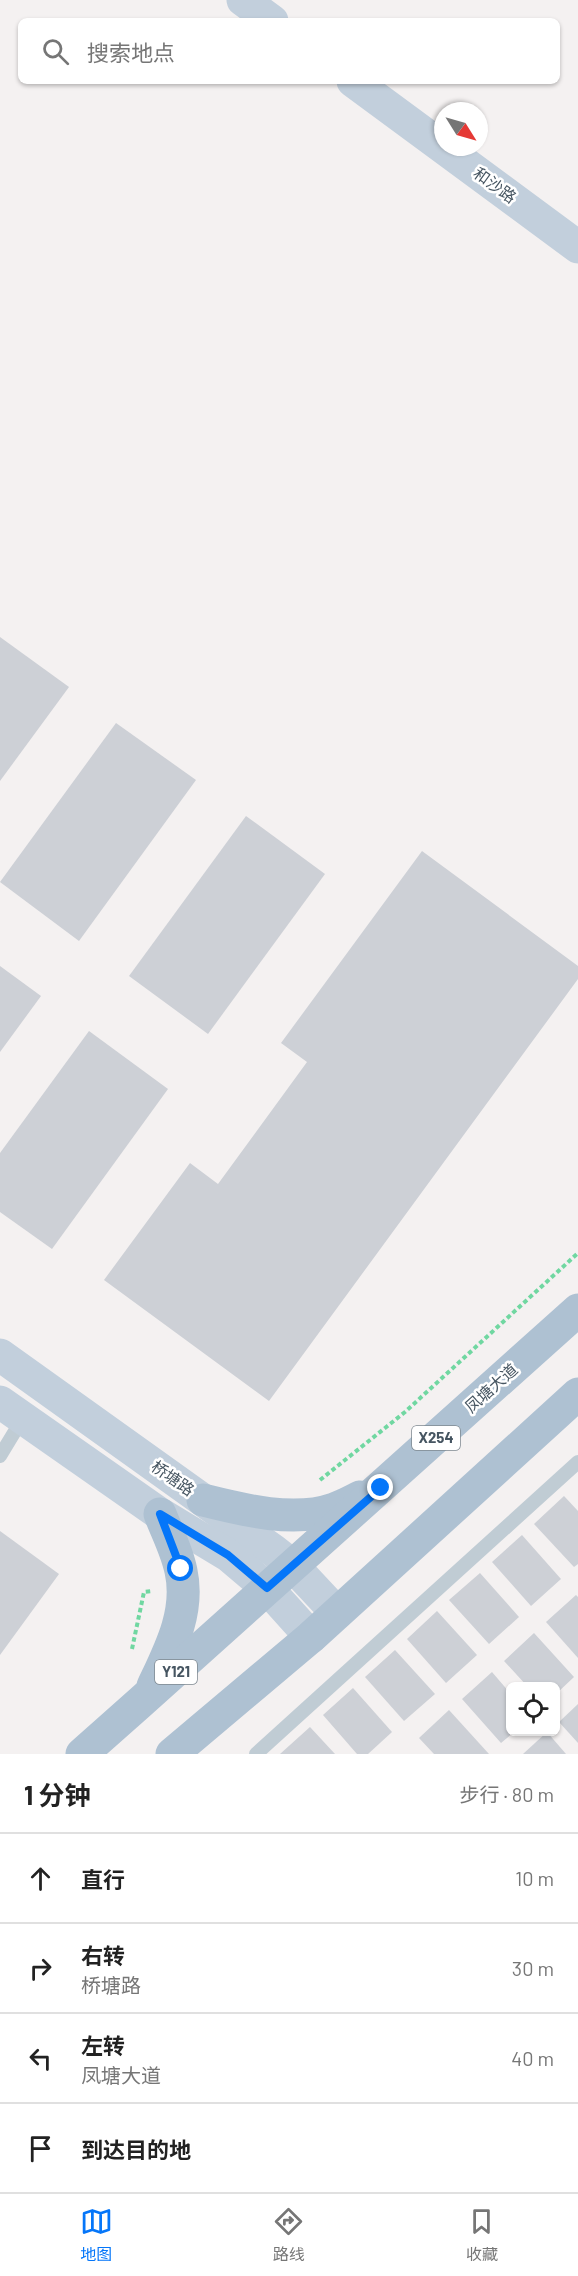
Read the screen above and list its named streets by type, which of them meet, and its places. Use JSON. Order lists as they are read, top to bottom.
{
  "streets": {
    "main road": ["凤塘大道", "X254", "Y121"],
    "street": ["和沙路", "桥塘路"]
  },
  "crossings": [
    ["凤塘大道", "桥塘路"]
  ],
  "north": "bottom right",
  "page": {
    "search": "搜索地点",
    "heading": ["1 分钟", "步行 · 80 m"],
    "list": [
      ["直行", "10 m"],
      ["右转", "桥塘路", "30 m"],
      ["左转", "凤塘大道", "40 m"],
      "到达目的地"
    ],
    "nav": ["地图", "路线", "收藏"]
  }
}
